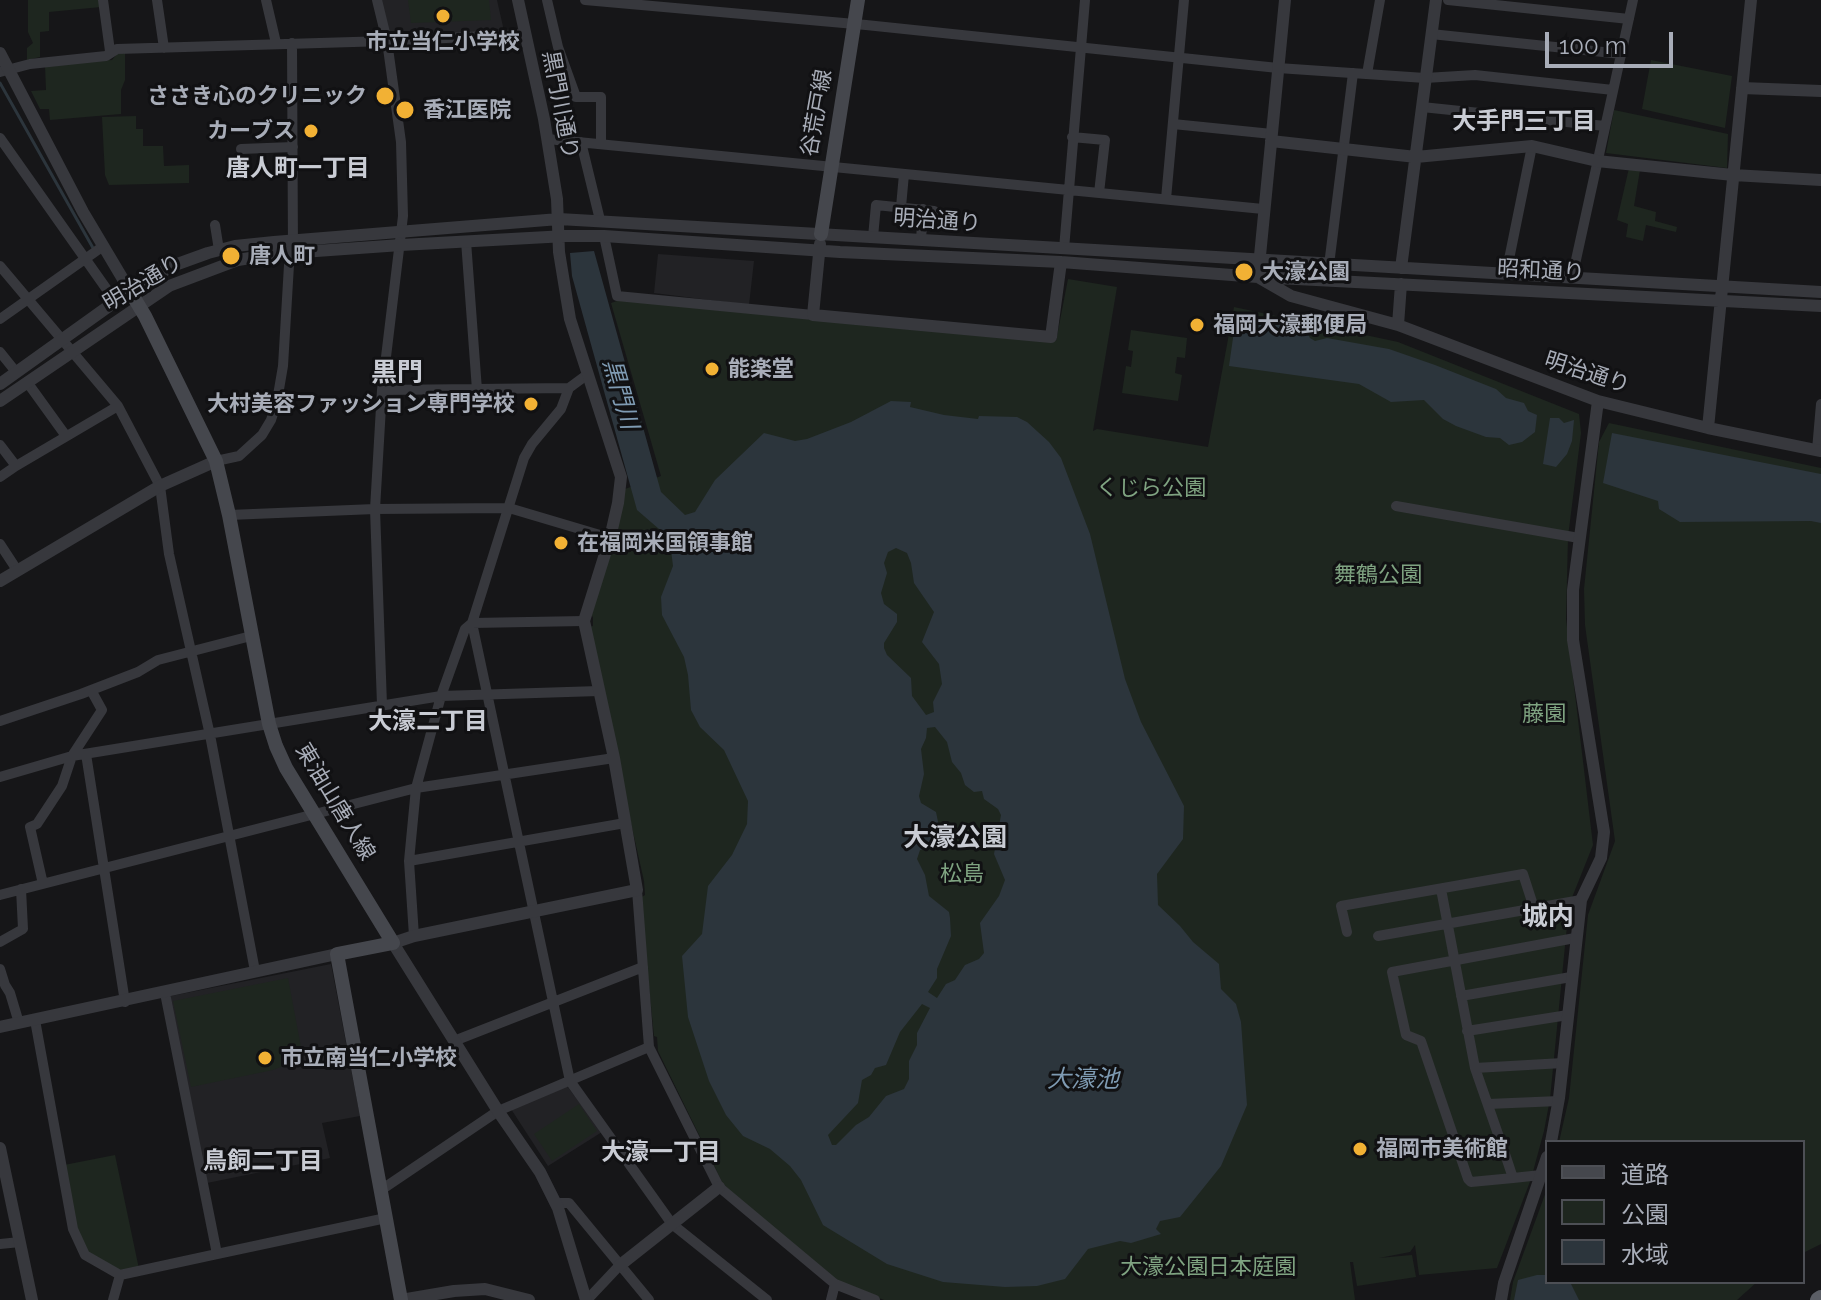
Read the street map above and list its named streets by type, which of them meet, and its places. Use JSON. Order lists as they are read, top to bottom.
{
  "streets": {
    "main road": ["谷荒戸線", "東油山唐人線"],
    "street": ["黒門川通り", "明治通り", "昭和通り"]
  },
  "crossings": [
    ["黒門川通り", "明治通り"],
    ["谷荒戸線", "明治通り"],
    ["明治通り", "昭和通り"],
    ["明治通り", "東油山唐人線"]
  ],
  "districts": [
    "大手門三丁目",
    "唐人町一丁目",
    "黒門",
    "大濠二丁目",
    "大濠公園",
    "城内",
    "大濠一丁目",
    "鳥飼二丁目"
  ],
  "water": ["黒門川", "大濠池"],
  "parks": [
    "くじら公園",
    "舞鶴公園",
    "藤園",
    "松島",
    "大濠公園日本庭園"
  ],
  "places": [
    "市立当仁小学校",
    "ささき心のクリニック",
    "香江医院",
    "カーブス",
    "唐人町",
    "大濠公園",
    "福岡大濠郵便局",
    "能楽堂",
    "大村美容ファッション専門学校",
    "在福岡米国領事館",
    "市立南当仁小学校",
    "福岡市美術館"
  ],
  "legend": ["道路", "公園", "水域"],
  "scale_bar": "100 m"
}
